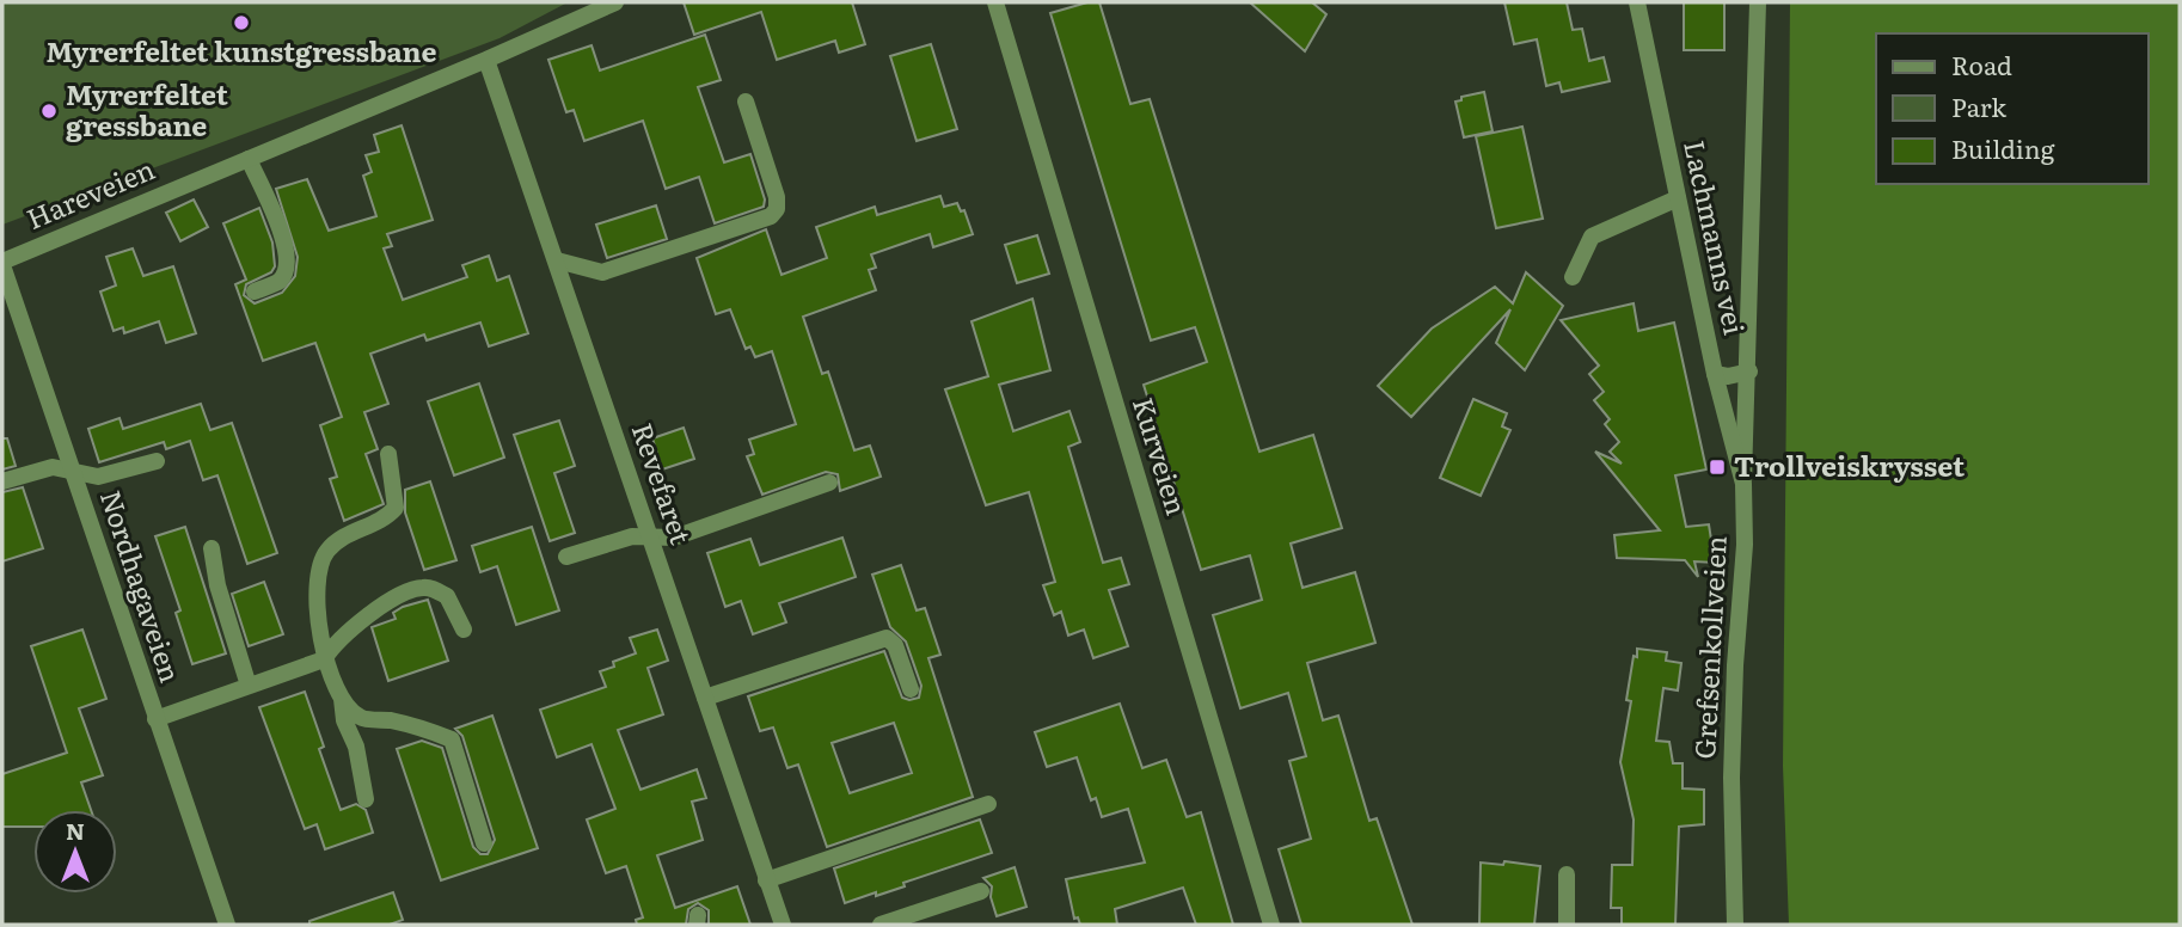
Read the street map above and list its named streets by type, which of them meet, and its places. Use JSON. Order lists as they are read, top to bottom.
{
  "streets": {
    "street": [
      "Hareveien",
      "Lachmanns vei",
      "Kurveien",
      "Revefaret",
      "Nordhagaveien",
      "Grefsenkollveien"
    ]
  },
  "crossings": [
    ["Hareveien", "Revefaret"],
    ["Hareveien", "Nordhagaveien"],
    ["Lachmanns vei", "Grefsenkollveien"]
  ],
  "places": {
    "other": ["Myrerfeltet kunstgressbane", "Myrerfeltet gressbane"],
    "transit": ["Trollveiskrysset"]
  },
  "legend": ["Road", "Park", "Building"],
  "north": "top"
}
